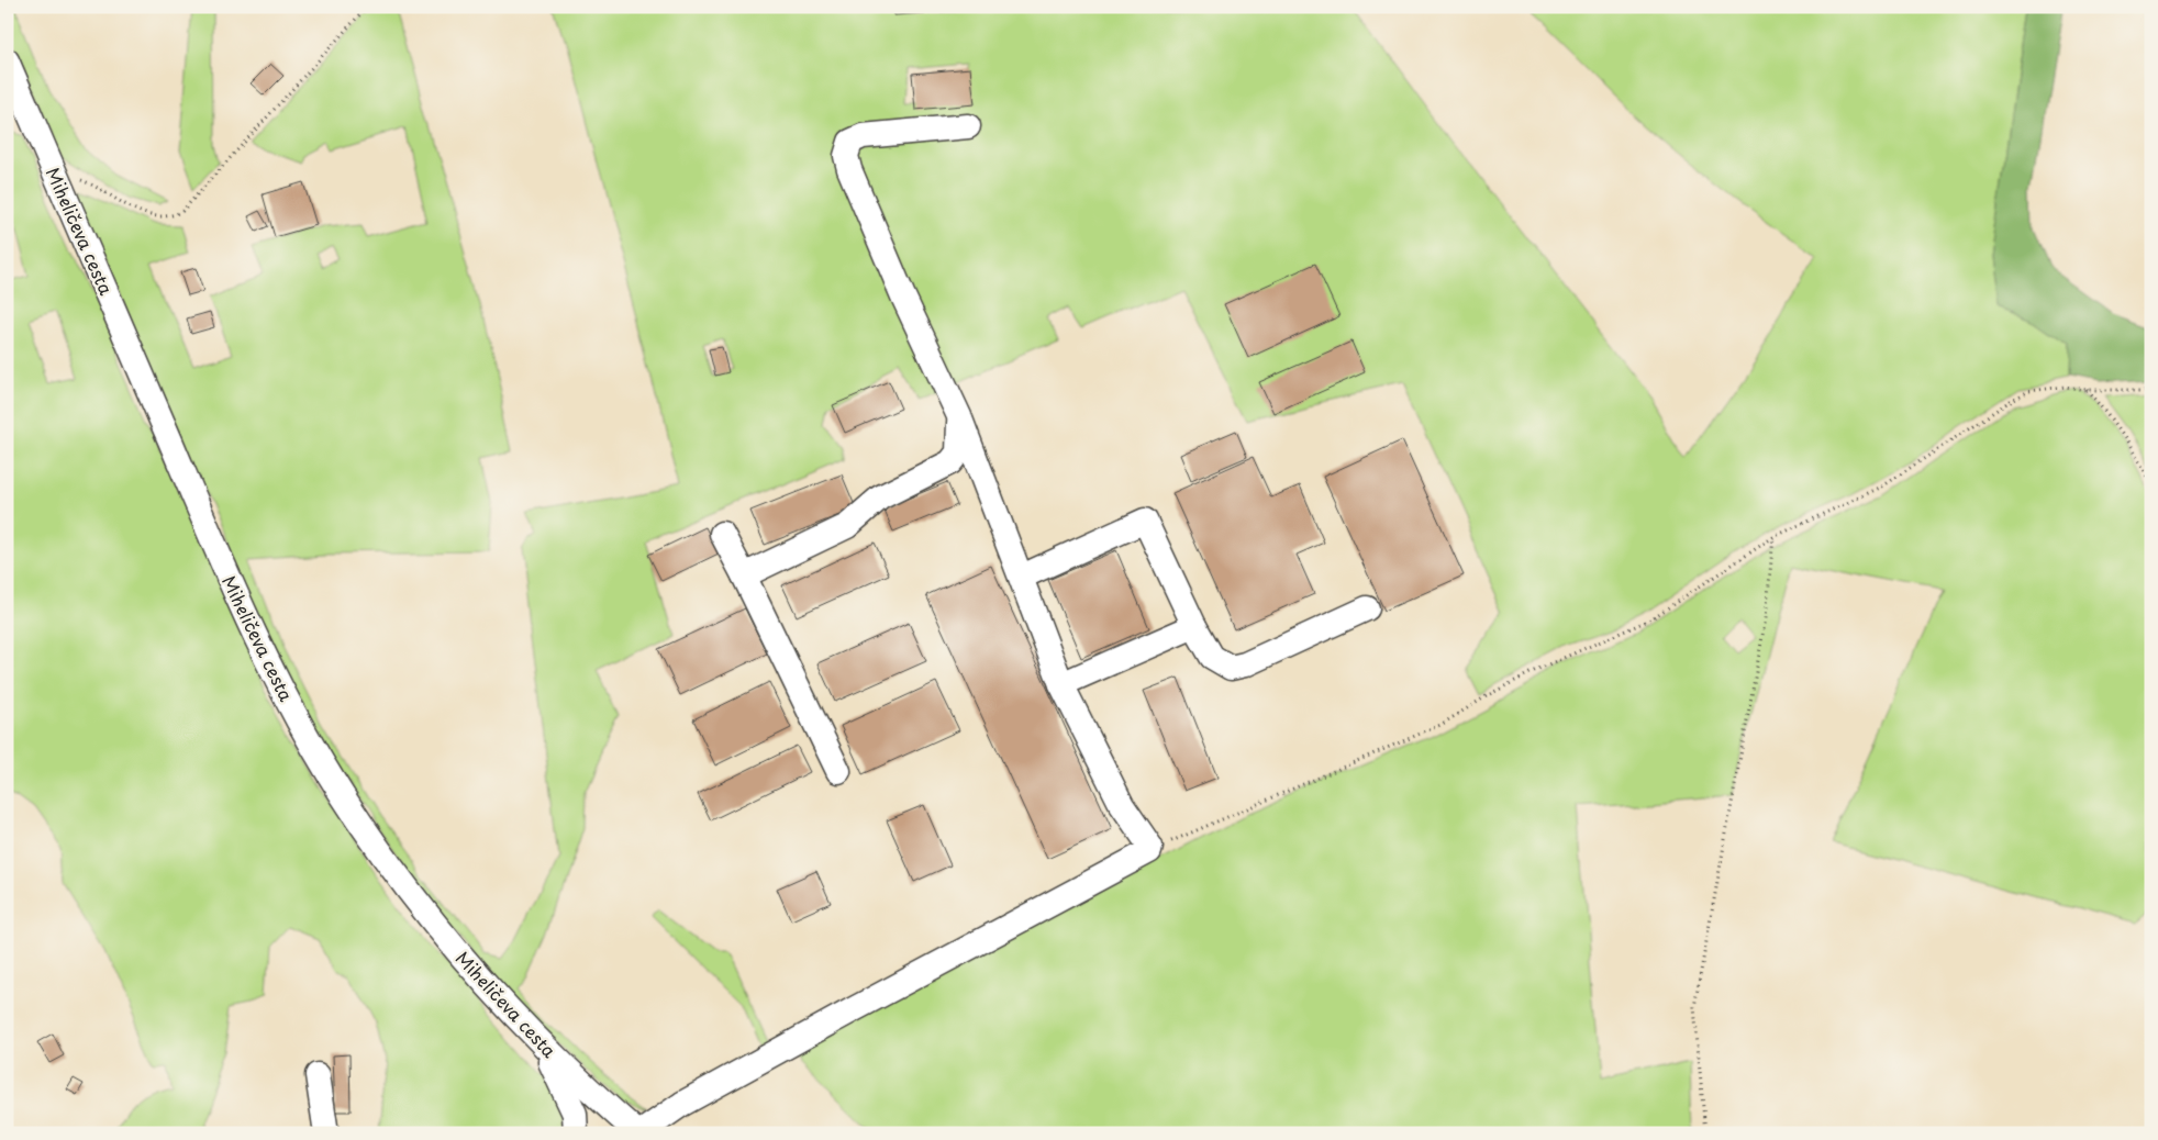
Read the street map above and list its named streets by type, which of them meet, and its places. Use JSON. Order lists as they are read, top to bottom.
{
  "streets": {
    "street": ["Miheličeva cesta"]
  }
}
